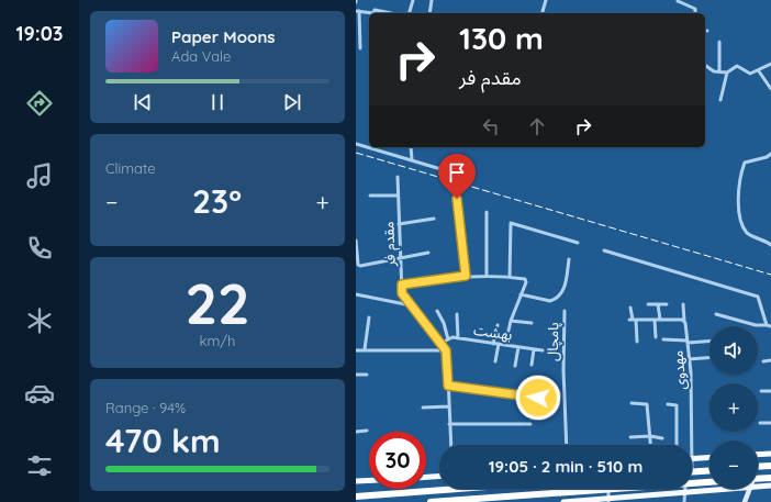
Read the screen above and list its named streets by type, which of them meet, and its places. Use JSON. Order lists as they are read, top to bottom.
{
  "streets": {
    "street": [
      "مقدم فر",
      "بهشت",
      "پامچال",
      "مهدوی"
    ]
  },
  "crossings": [
    ["مقدم فر", "بهشت"]
  ],
  "page": {
    "tabs": "19:03",
    "turn": ["130 m", "مقدم فر"],
    "song": ["Paper Moons", "Ada Vale"],
    "tile": [
      "Climate",
      ["22", "km/h"],
      ["Range · 94%", "470 km"]
    ],
    "heat": ["−", "23°", "+"],
    "map_buttons": ["+", "−"],
    "limit": "30",
    "trip": "19:05 · 2 min · 510 m"
  }
}
